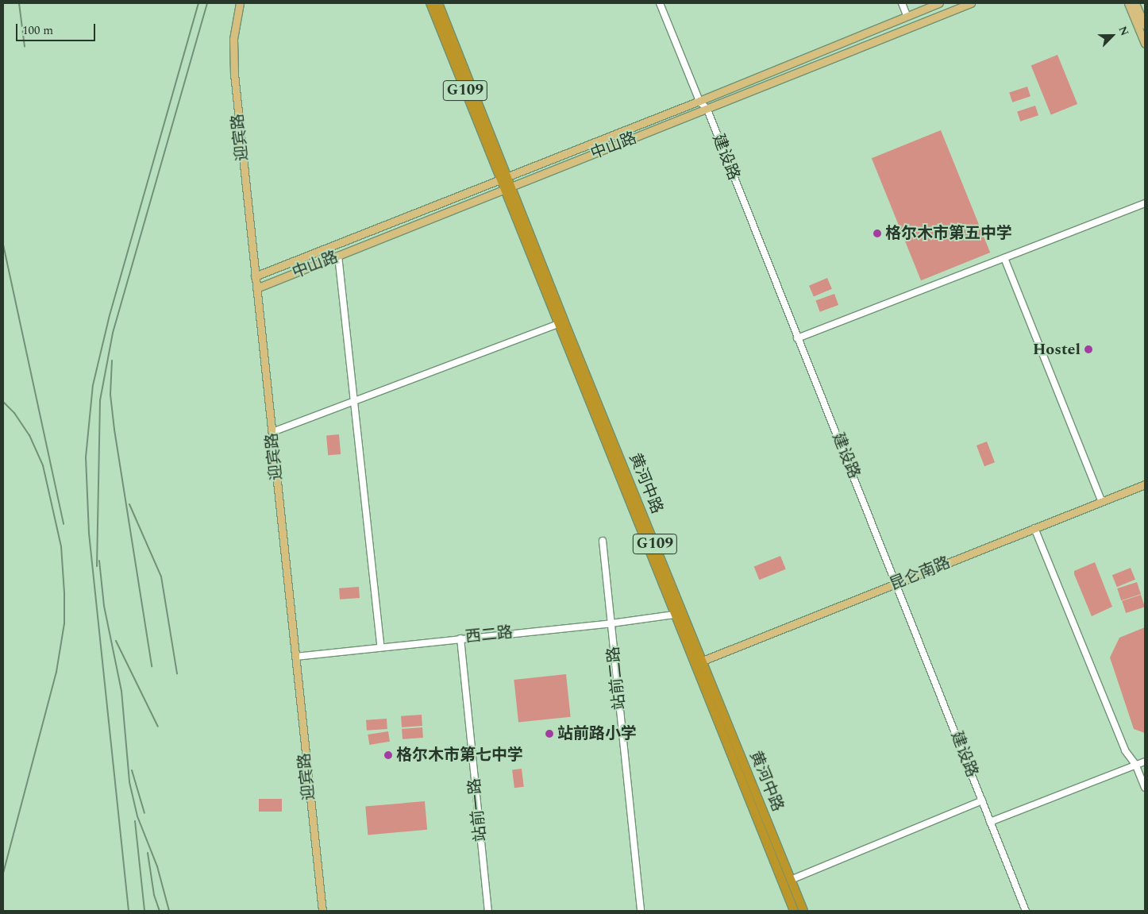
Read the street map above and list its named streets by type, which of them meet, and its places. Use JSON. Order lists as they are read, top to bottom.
{
  "streets": {
    "highway": ["G109", "黄河中路"],
    "main road": ["迎宾路", "中山路", "昆仑南路"],
    "street": [
      "建设路",
      "西二路",
      "站前二路",
      "站前一路"
    ]
  },
  "crossings": [
    ["G109", "中山路"],
    ["G109", "黄河中路"],
    ["迎宾路", "中山路"],
    ["迎宾路", "西二路"],
    ["中山路", "建设路"],
    ["中山路", "黄河中路"],
    ["建设路", "昆仑南路"],
    ["黄河中路", "昆仑南路"],
    ["黄河中路", "西二路"],
    ["西二路", "站前二路"],
    ["西二路", "站前一路"]
  ],
  "places": [
    "格尔木市第五中学",
    "Hostel",
    "站前路小学",
    "格尔木市第七中学"
  ],
  "scale_bar": "100 m",
  "north": "top right"
}
